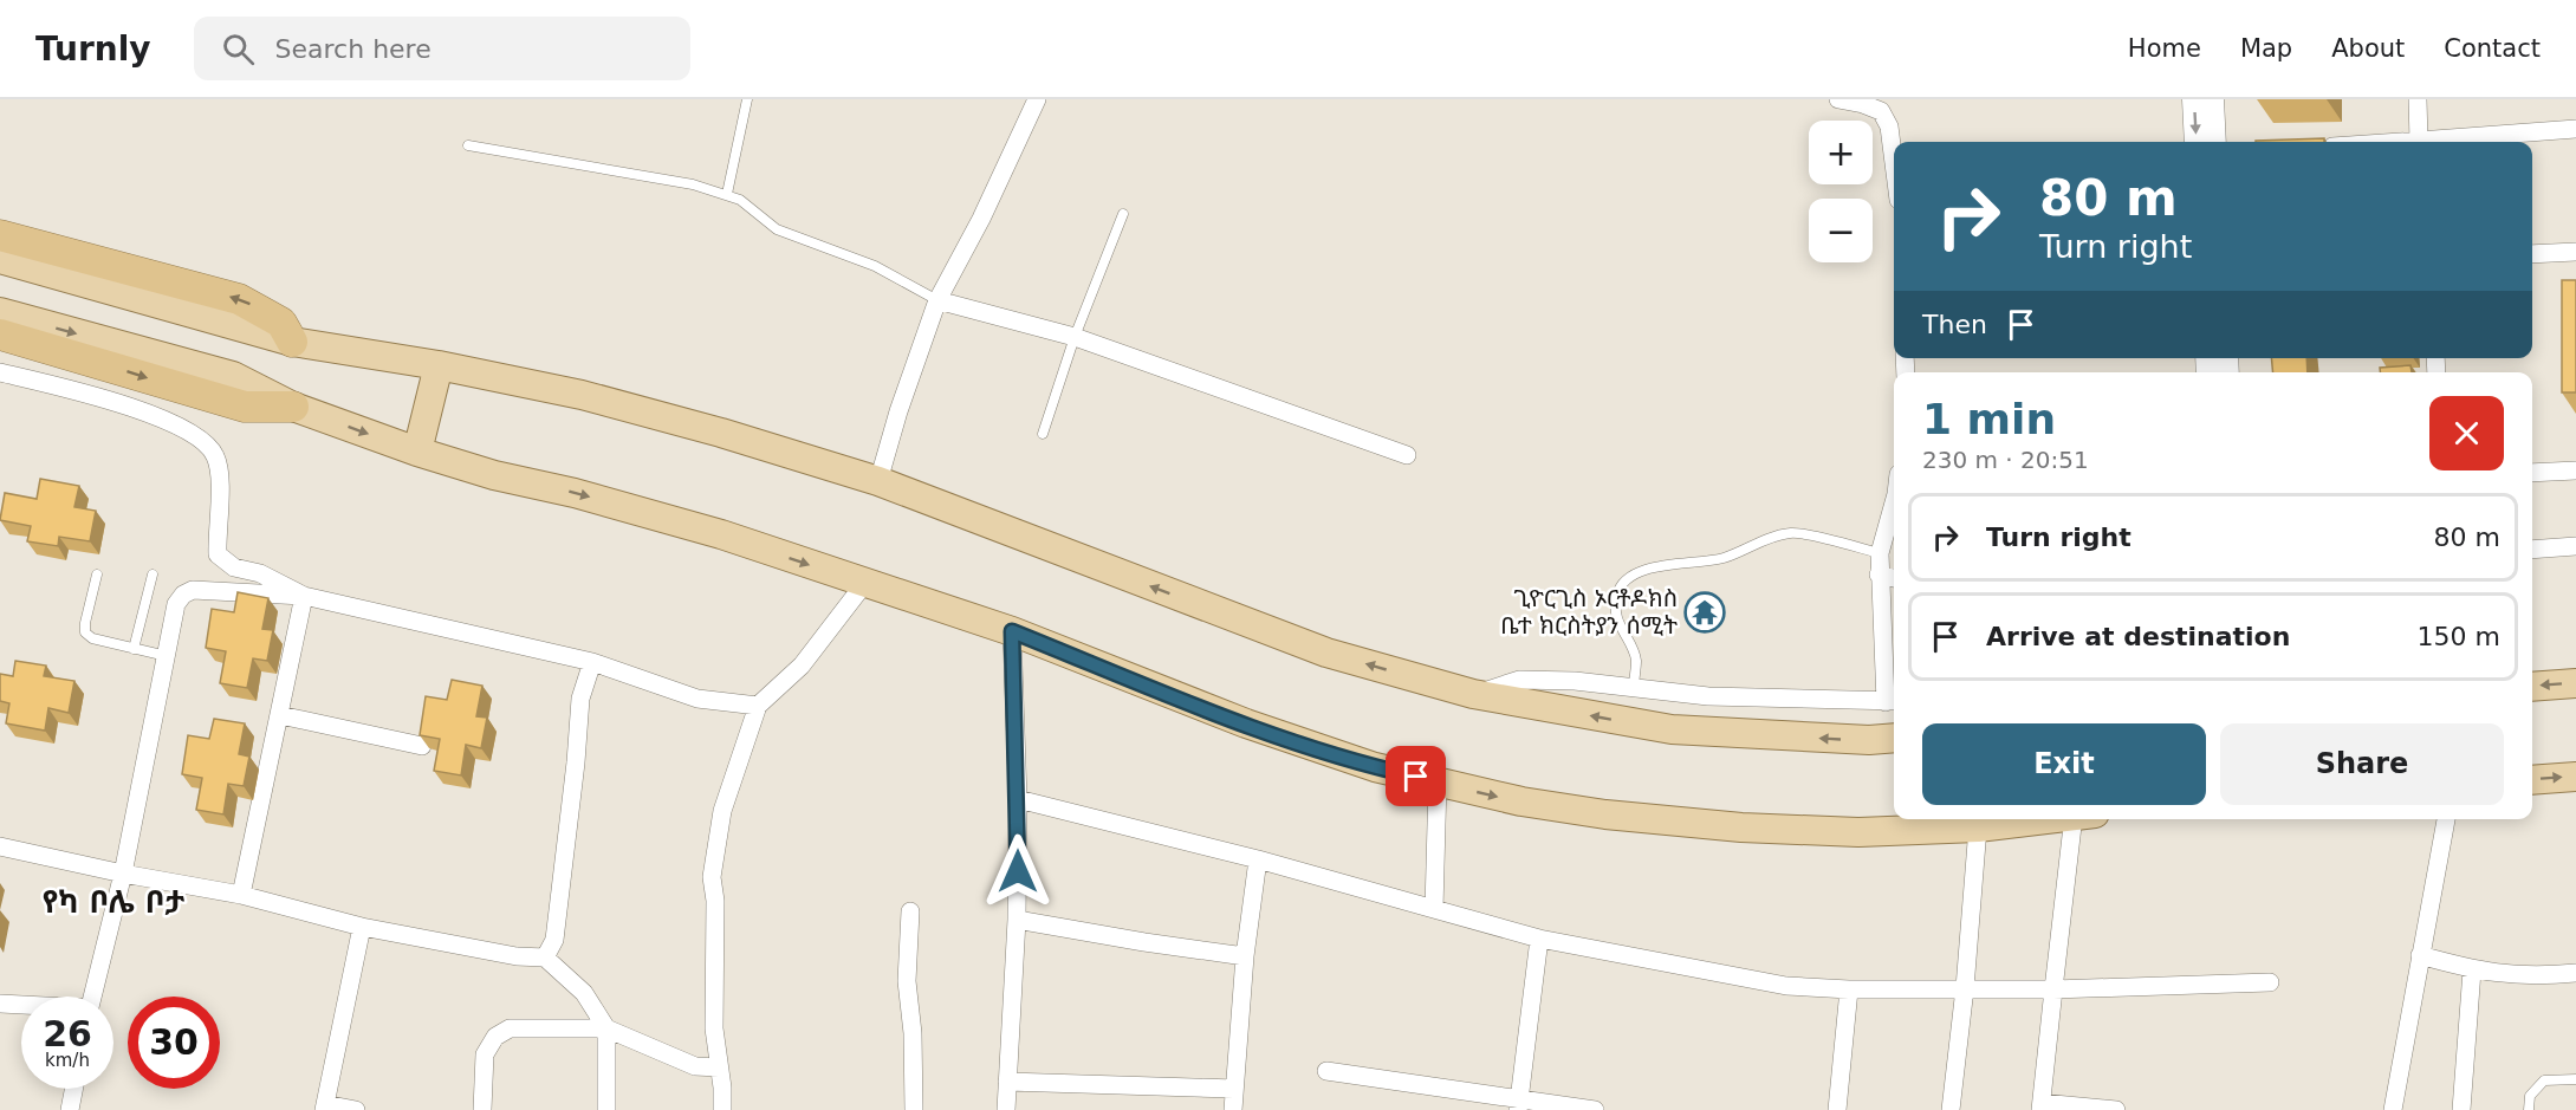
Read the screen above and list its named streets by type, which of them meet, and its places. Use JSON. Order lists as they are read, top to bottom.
{
  "districts": ["የካ ቦሌ ቦታ"],
  "places": {
    "temple": ["ጊዮርጊስ ኦርቶዶክስ ቤተ ክርስትያን ሰሚት"]
  },
  "page": {
    "header": "Turnly",
    "search": "Search here",
    "nav": [
      "Home",
      "Map",
      "About",
      "Contact"
    ],
    "map_buttons": ["+", "−"],
    "turn": ["80 m", "Turn right"],
    "then": "Then",
    "heading": ["1 min", "230 m · 20:51"],
    "list": [
      {
        "name": "Turn right",
        "value": "80 m"
      },
      {
        "name": "Arrive at destination",
        "value": "150 m"
      }
    ],
    "buttons": ["Exit", "Share"],
    "speed": "26 km/h",
    "limit": "30"
  }
}
